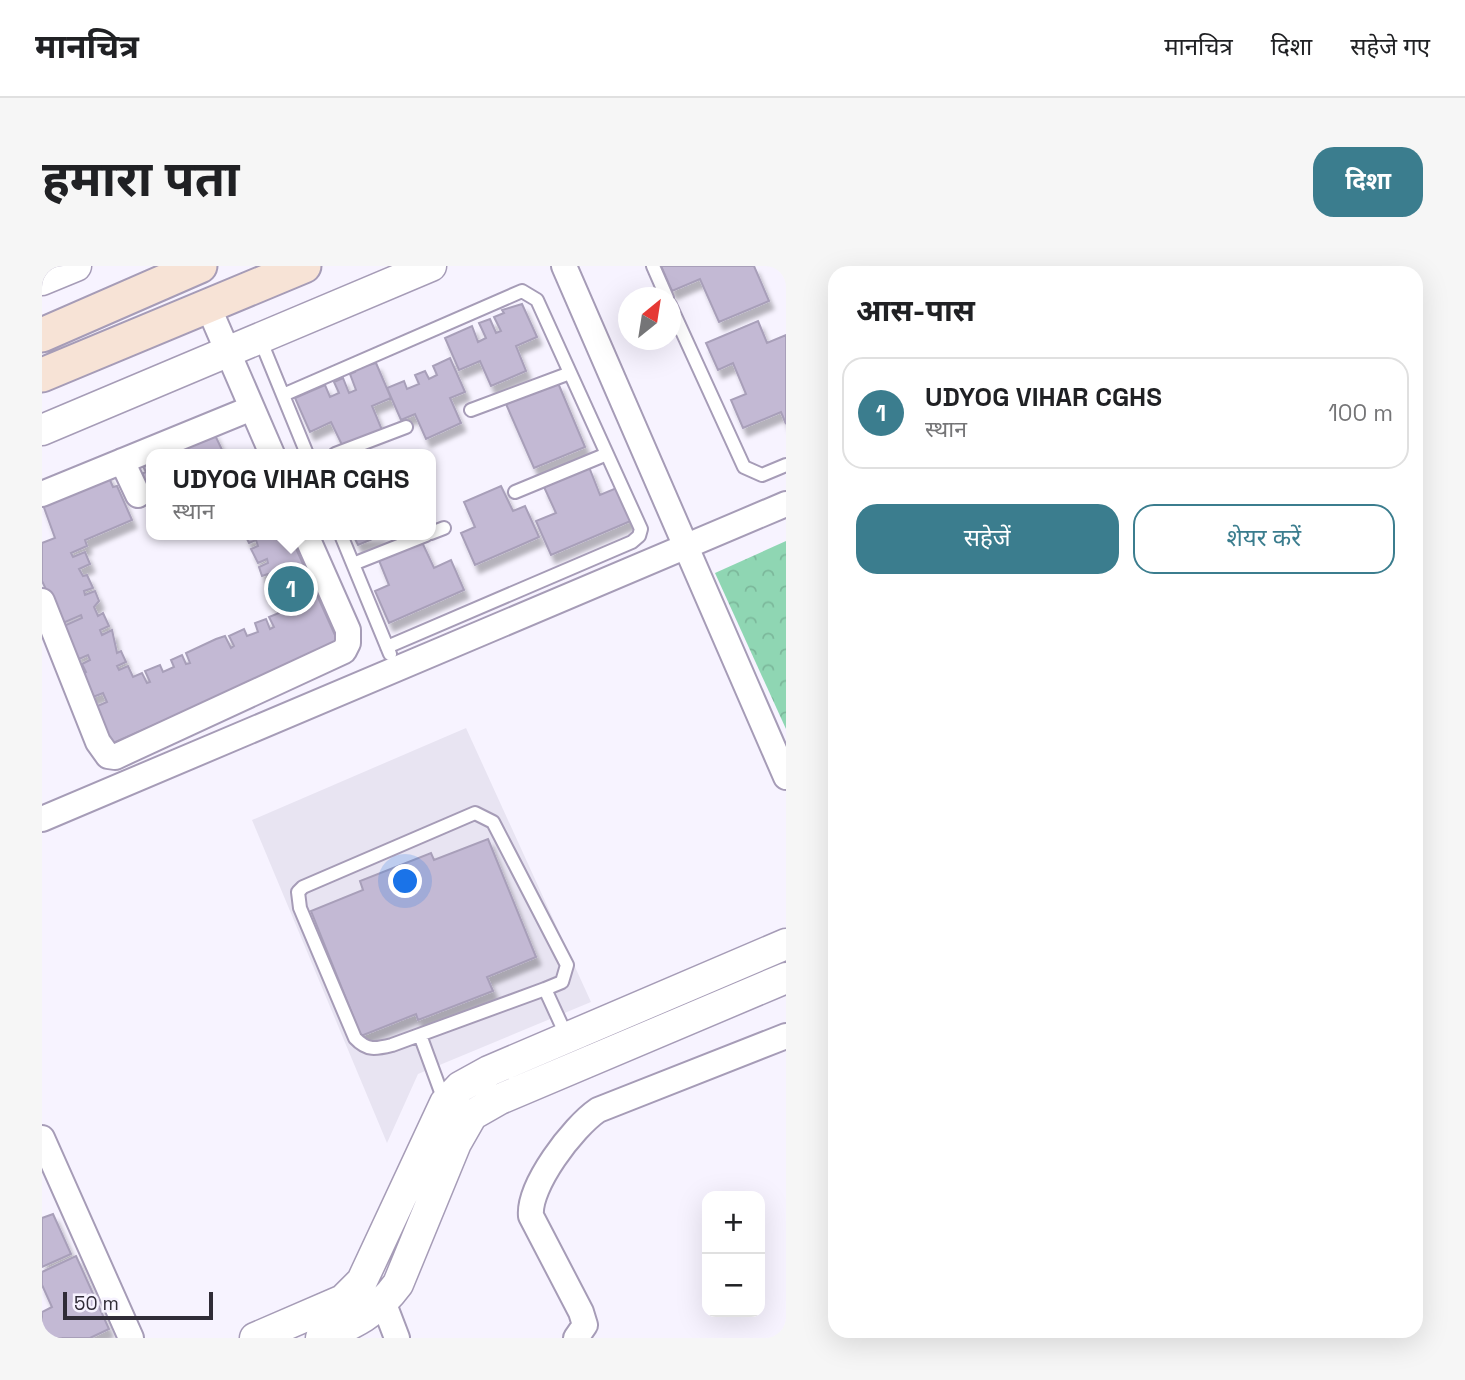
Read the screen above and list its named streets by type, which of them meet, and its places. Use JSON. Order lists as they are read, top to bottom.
{
  "scale_bar": "50 m",
  "north": "top right",
  "page": {
    "header": "मानचित्र",
    "nav": ["मानचित्र", "दिशा", "सहेजे गए"],
    "buttons": [
      "दिशा",
      ["सहेजें", "शेयर करें"]
    ],
    "title": "हमारा पता",
    "heading": "आस-पास",
    "list": [
      {
        "mark": "1",
        "name": "UDYOG VIHAR CGHS",
        "note": "स्थान",
        "value": "100 m"
      }
    ],
    "popup": ["UDYOG VIHAR CGHS", "स्थान"],
    "pins": "1",
    "map_buttons": ["+", "−"],
    "scale": "50 m"
  }
}
